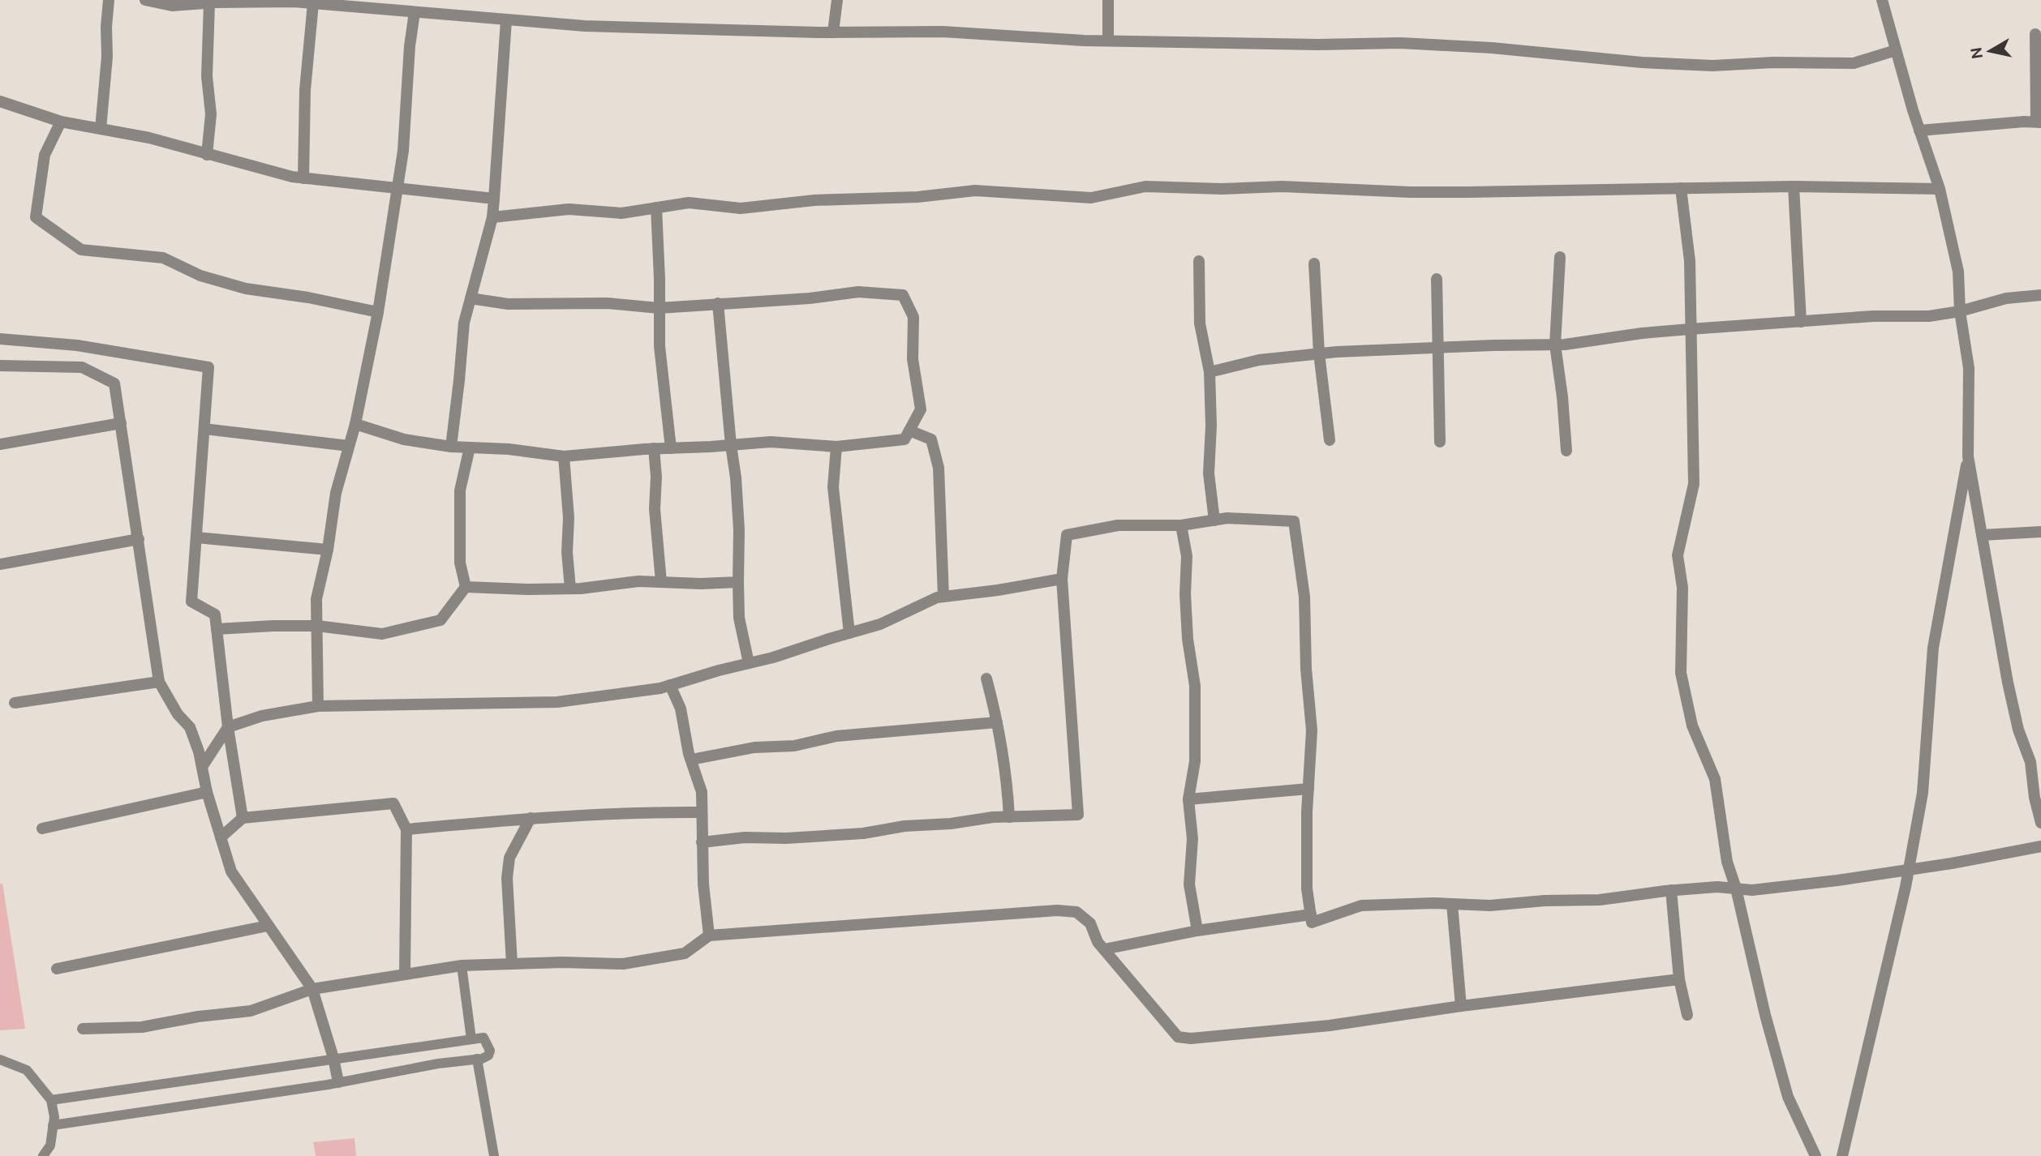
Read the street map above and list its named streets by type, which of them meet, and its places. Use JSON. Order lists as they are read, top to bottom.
{
  "north": "left"
}
